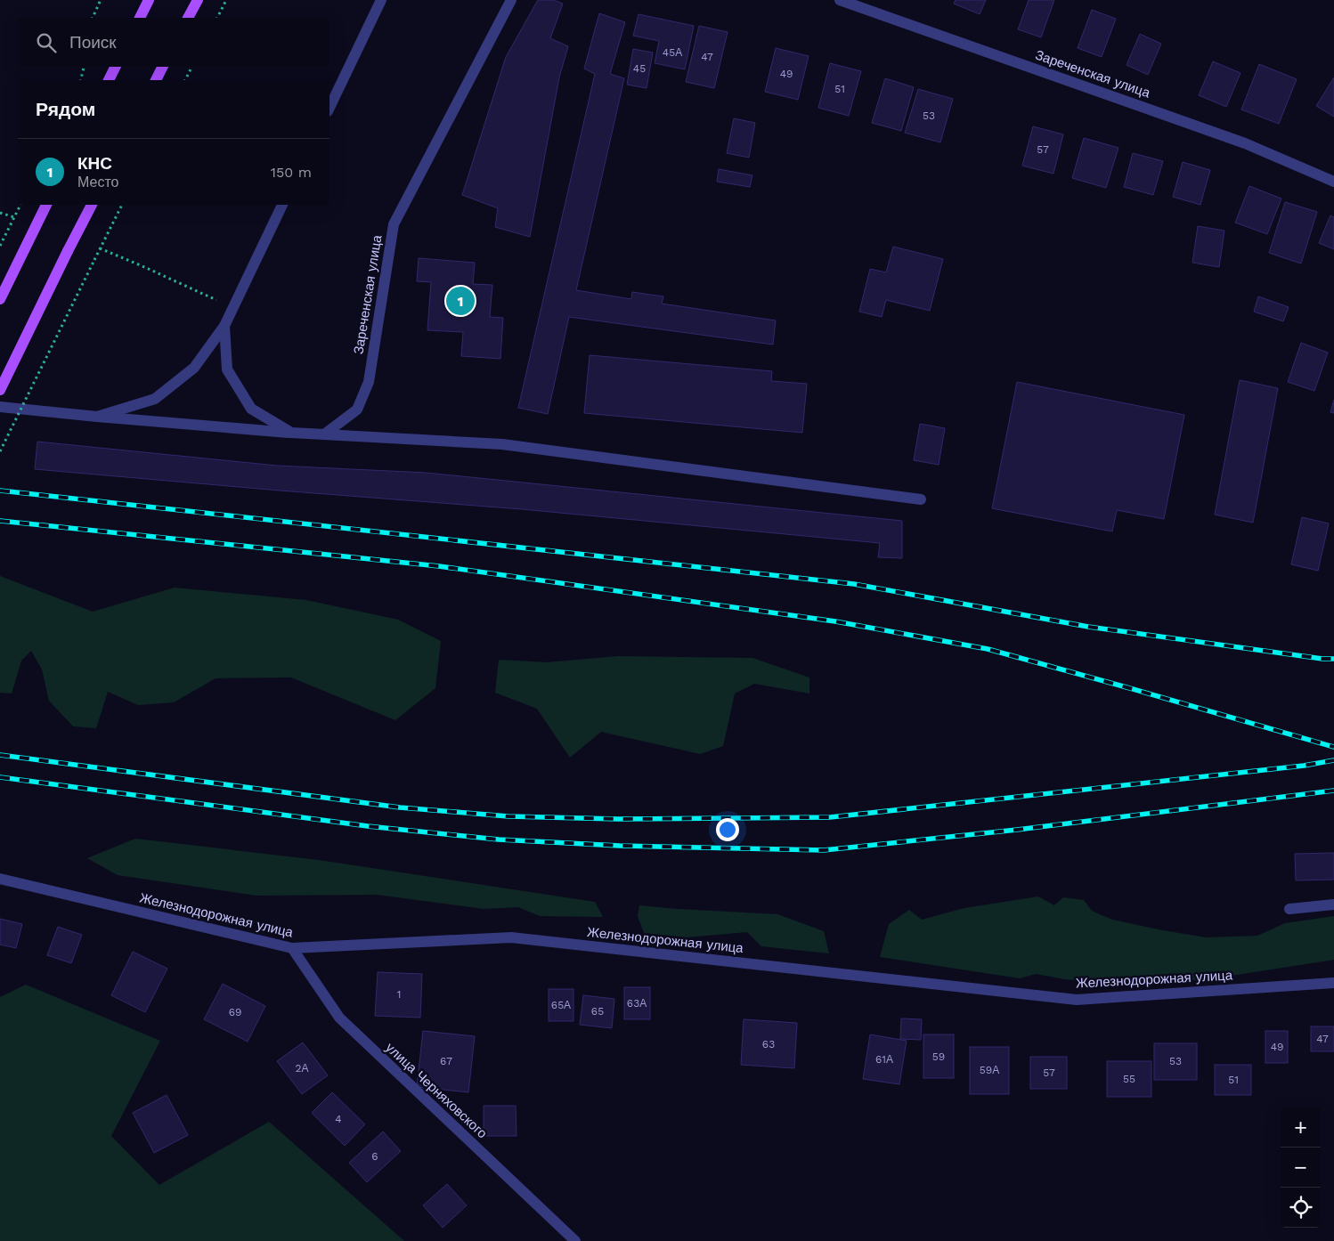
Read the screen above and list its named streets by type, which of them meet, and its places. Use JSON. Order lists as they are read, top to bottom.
{
  "streets": {
    "street": ["Зареченская улица", "Железнодорожная улица", "улица Черняховского"]
  },
  "crossings": [
    ["Железнодорожная улица", "улица Черняховского"]
  ],
  "house_numbers": [
    "45А",
    "47",
    "45",
    "49",
    "51",
    "53",
    "57",
    "1",
    "63А",
    "65А",
    "65",
    "69",
    "47",
    "63",
    "49",
    "59",
    "61А",
    "67",
    "53",
    "2А",
    "59А",
    "57",
    "55",
    "51",
    "4",
    "6"
  ],
  "page": {
    "search": "Поиск",
    "heading": "Рядом",
    "list": [
      {
        "mark": "1",
        "name": "КНС",
        "note": "Место",
        "value": "150 m"
      }
    ],
    "pins": "1",
    "map_buttons": ["+", "−"]
  }
}
